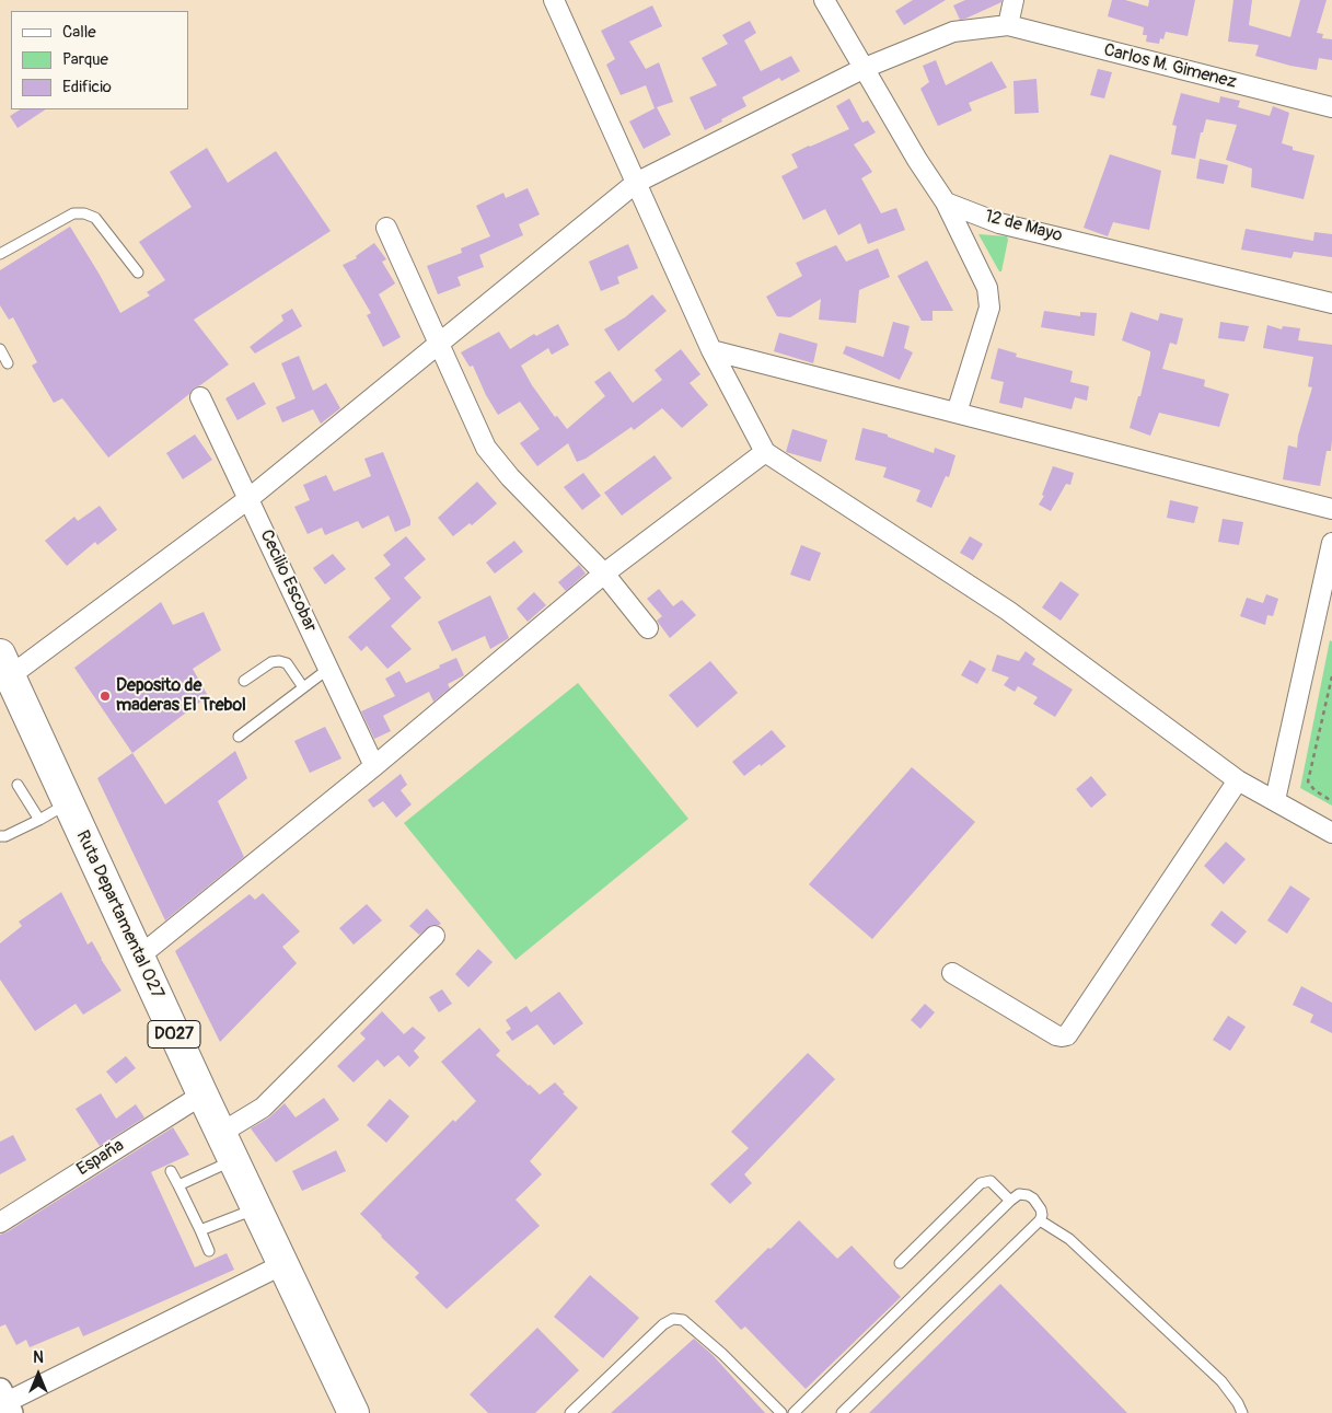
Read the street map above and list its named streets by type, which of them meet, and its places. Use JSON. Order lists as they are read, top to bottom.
{
  "streets": {
    "main road": ["Ruta Departamental 027", "D027"],
    "street": [
      "Carlos M. Gimenez",
      "12 de Mayo",
      "Cecilio Escobar",
      "España"
    ]
  },
  "crossings": [
    ["Ruta Departamental 027", "España"]
  ],
  "places": ["Deposito de maderas El Trebol"],
  "legend": ["Calle", "Parque", "Edificio"],
  "north": "top"
}
